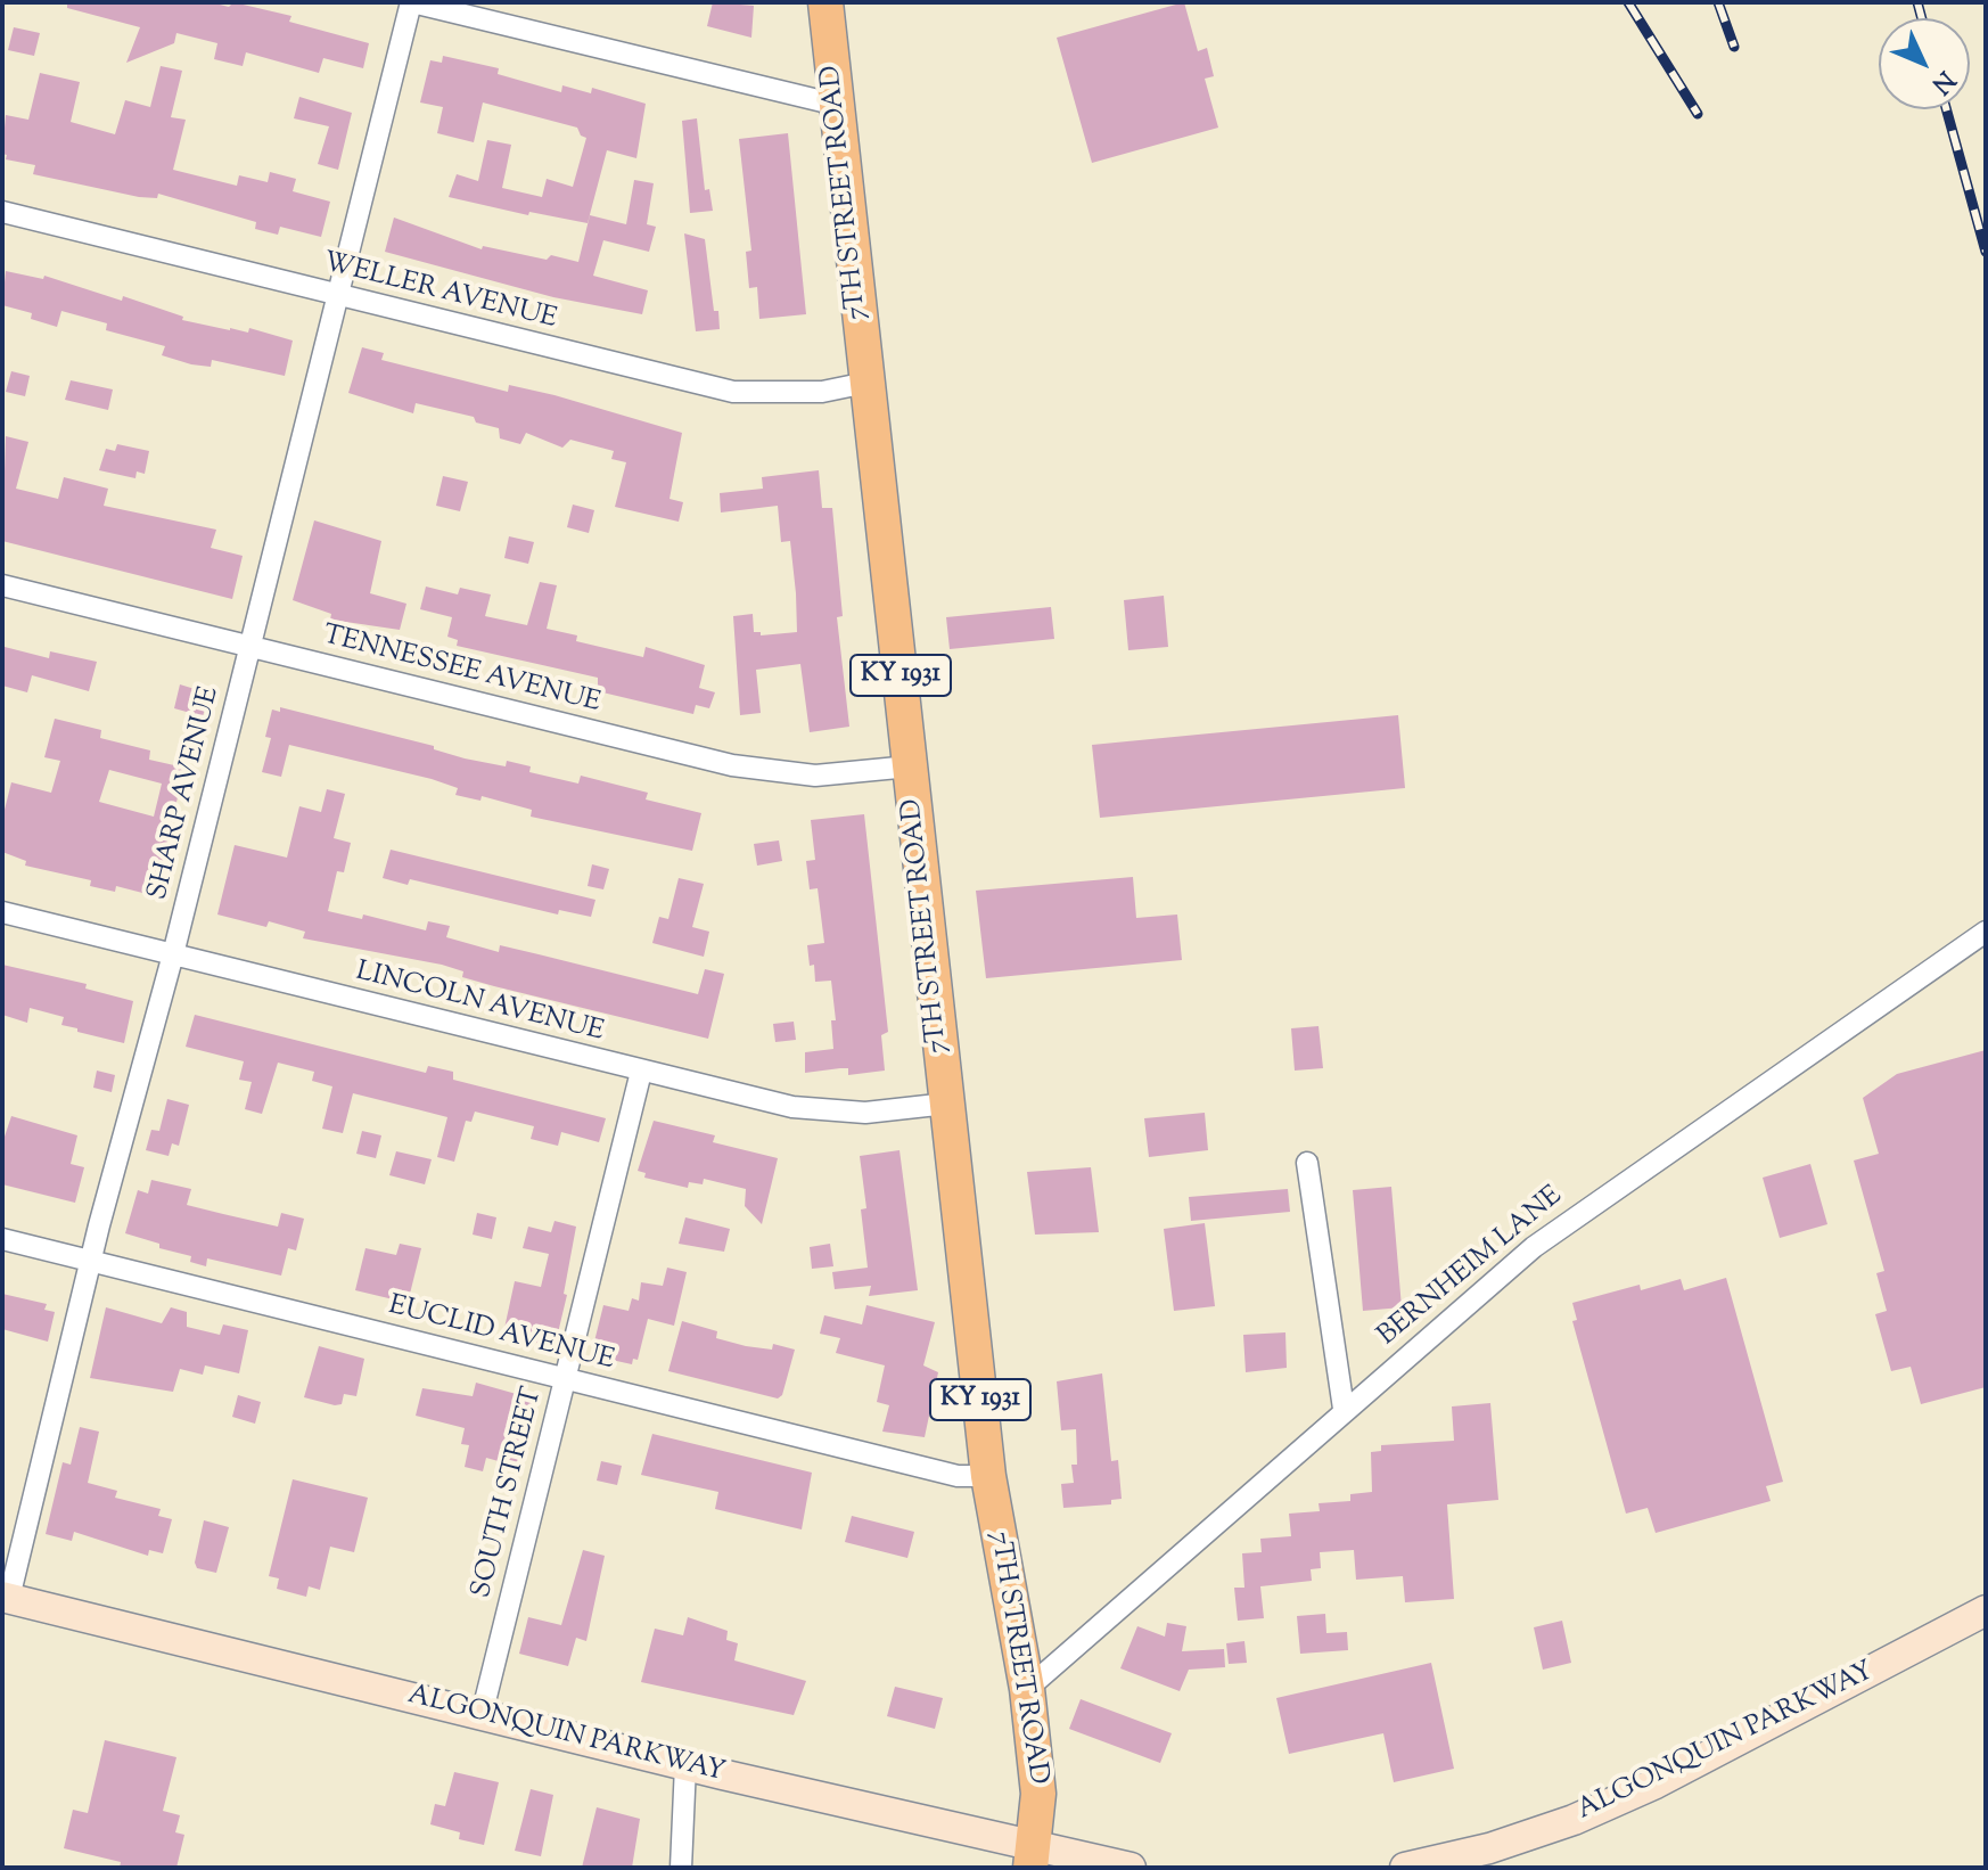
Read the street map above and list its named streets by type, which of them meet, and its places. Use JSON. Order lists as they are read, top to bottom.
{
  "streets": {
    "main road": ["7TH STREET ROAD", "KY 1931", "ALGONQUIN PARKWAY"],
    "street": [
      "WELLER AVENUE",
      "TENNESSEE AVENUE",
      "SHARP AVENUE",
      "LINCOLN AVENUE",
      "BERNHEIM LANE",
      "EUCLID AVENUE",
      "SOUTH STREET"
    ]
  },
  "crossings": [
    ["7TH STREET ROAD", "WELLER AVENUE"],
    ["7TH STREET ROAD", "TENNESSEE AVENUE"],
    ["7TH STREET ROAD", "LINCOLN AVENUE"],
    ["7TH STREET ROAD", "BERNHEIM LANE"],
    ["7TH STREET ROAD", "EUCLID AVENUE"],
    ["7TH STREET ROAD", "ALGONQUIN PARKWAY"],
    ["WELLER AVENUE", "SHARP AVENUE"],
    ["TENNESSEE AVENUE", "SHARP AVENUE"],
    ["SHARP AVENUE", "LINCOLN AVENUE"],
    ["SHARP AVENUE", "EUCLID AVENUE"],
    ["SHARP AVENUE", "ALGONQUIN PARKWAY"],
    ["LINCOLN AVENUE", "SOUTH STREET"],
    ["EUCLID AVENUE", "SOUTH STREET"],
    ["SOUTH STREET", "ALGONQUIN PARKWAY"]
  ],
  "north": "bottom right"
}
